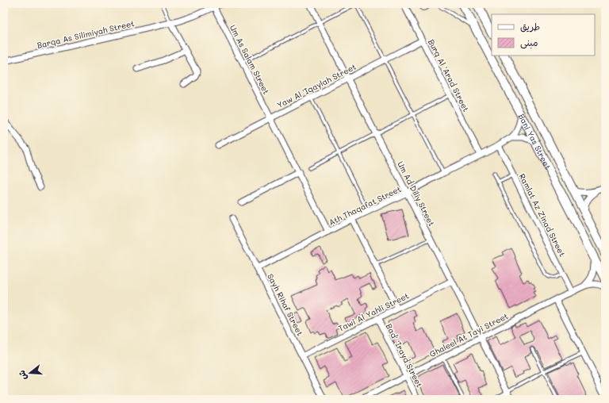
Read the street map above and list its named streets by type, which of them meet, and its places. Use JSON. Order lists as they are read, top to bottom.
{
  "streets": {
    "main road": ["Bani Yas Street"],
    "street": [
      "Barqa As Silimiyah Street",
      "Um As Salam Street",
      "Burq Al 'Arad Street",
      "Yaw Al 'Iqaylah Street",
      "Um Ad Diliy Street",
      "Ath Thaqafat Street",
      "Ramlat Az Zinad Street",
      "Sayh Rihaf Street",
      "Tawi Al Yahli Street",
      "Ghaleel At Tayi Street",
      "Bad' 'Irayd Street"
    ]
  },
  "crossings": [
    ["Barqa As Silimiyah Street", "Um As Salam Street"],
    ["Um As Salam Street", "Yaw Al 'Iqaylah Street"],
    ["Um As Salam Street", "Ath Thaqafat Street"],
    ["Burq Al 'Arad Street", "Yaw Al 'Iqaylah Street"],
    ["Burq Al 'Arad Street", "Ath Thaqafat Street"],
    ["Yaw Al 'Iqaylah Street", "Um Ad Diliy Street"],
    ["Bani Yas Street", "Ath Thaqafat Street"],
    ["Um Ad Diliy Street", "Ath Thaqafat Street"],
    ["Um Ad Diliy Street", "Tawi Al Yahli Street"],
    ["Um Ad Diliy Street", "Ghaleel At Tayi Street"],
    ["Ath Thaqafat Street", "Ramlat Az Zinad Street"],
    ["Ath Thaqafat Street", "Sayh Rihaf Street"],
    ["Ramlat Az Zinad Street", "Ghaleel At Tayi Street"],
    ["Sayh Rihaf Street", "Tawi Al Yahli Street"],
    ["Tawi Al Yahli Street", "Bad' 'Irayd Street"],
    ["Ghaleel At Tayi Street", "Bad' 'Irayd Street"]
  ],
  "legend": ["طريق", "مبنى"],
  "north": "left"
}
